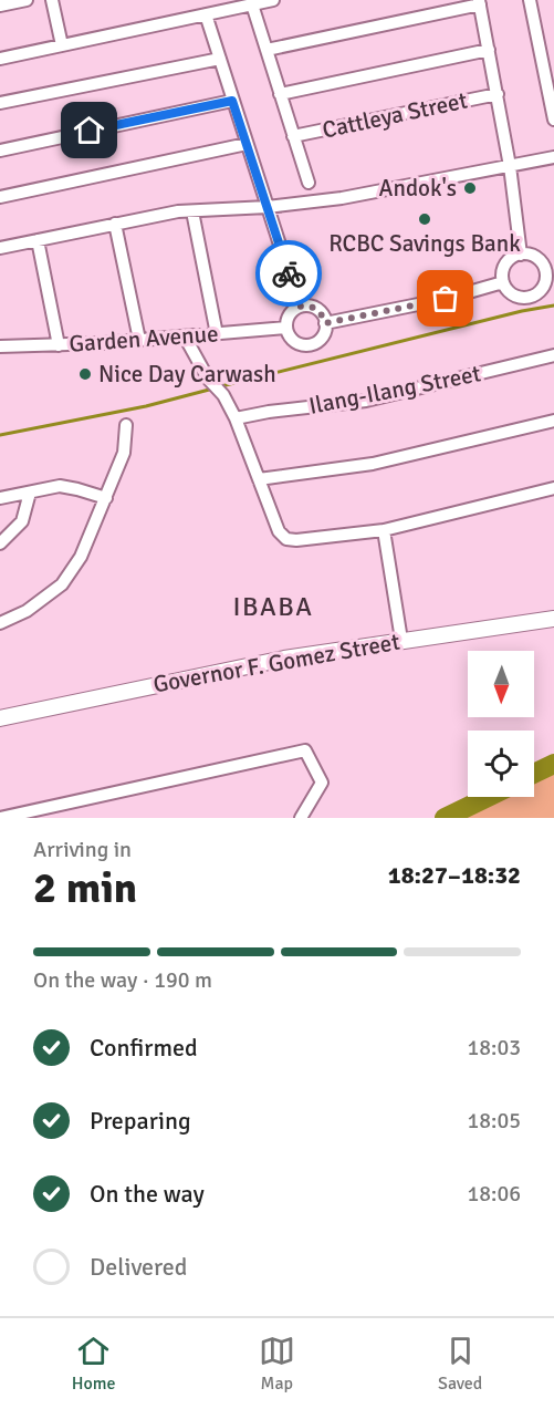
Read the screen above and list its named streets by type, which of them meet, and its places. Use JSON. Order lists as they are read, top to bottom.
{
  "streets": {
    "street": [
      "Cattleya Street",
      "Garden Avenue",
      "Ilang-Ilang Street",
      "Governor F. Gomez Street"
    ]
  },
  "districts": ["IBABA"],
  "places": ["Andok's", "RCBC Savings Bank", "Nice Day Carwash"],
  "north": "bottom",
  "page": {
    "heading": ["2 min", "Arriving in", "18:27–18:32"],
    "bar": "On the way · 190 m",
    "list": [
      ["Confirmed", "18:03"],
      ["Preparing", "18:05"],
      ["On the way", "18:06"],
      "Delivered"
    ],
    "tabs": ["Home", "Map", "Saved"]
  }
}
